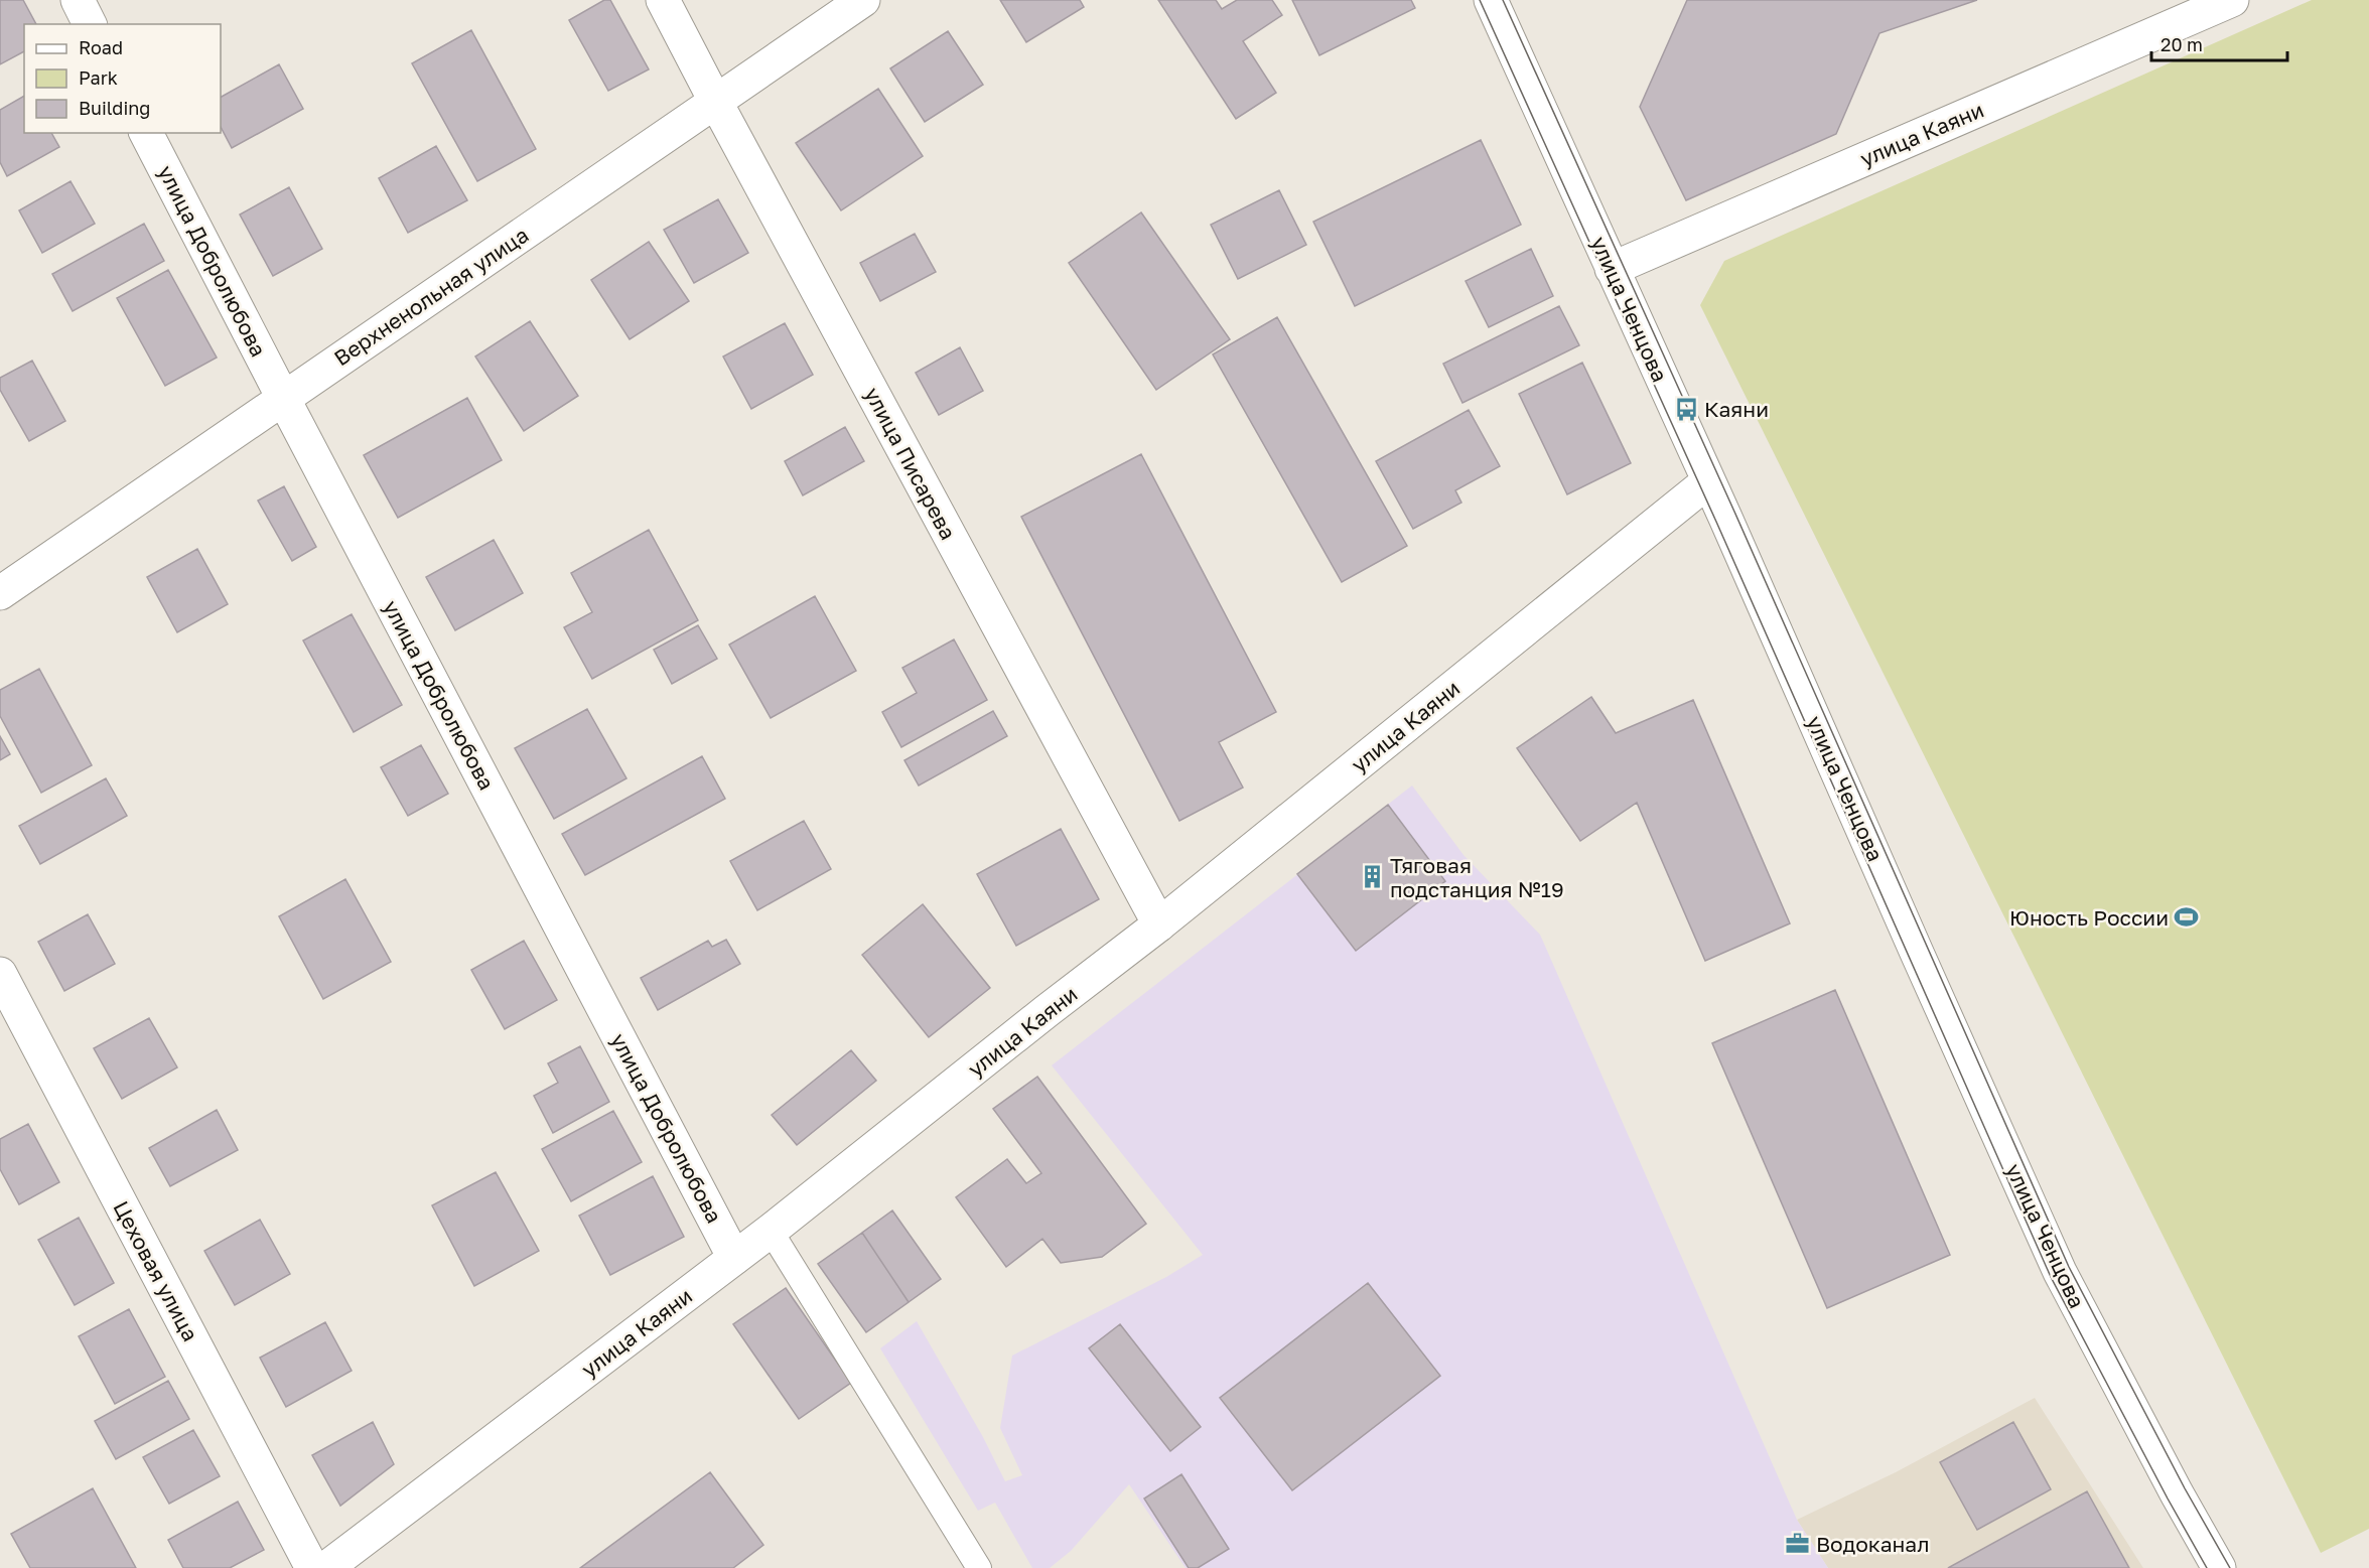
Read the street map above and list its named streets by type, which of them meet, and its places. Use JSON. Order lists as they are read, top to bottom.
{
  "streets": {
    "street": [
      "улица Каяни",
      "улица Добролюбова",
      "Верхненольная улица",
      "улица Ченцова",
      "улица Писарева",
      "Цеховая улица"
    ]
  },
  "crossings": [
    ["улица Каяни", "улица Добролюбова"],
    ["улица Каяни", "улица Ченцова"],
    ["улица Каяни", "улица Писарева"],
    ["улица Добролюбова", "Верхненольная улица"],
    ["Верхненольная улица", "улица Писарева"]
  ],
  "places": {
    "bus stop": ["Каяни"],
    "building": ["Тяговая подстанция №19"],
    "sports": ["Юность России"],
    "office": ["Водоканал"]
  },
  "legend": ["Road", "Park", "Building"],
  "scale_bar": "20 m"
}
